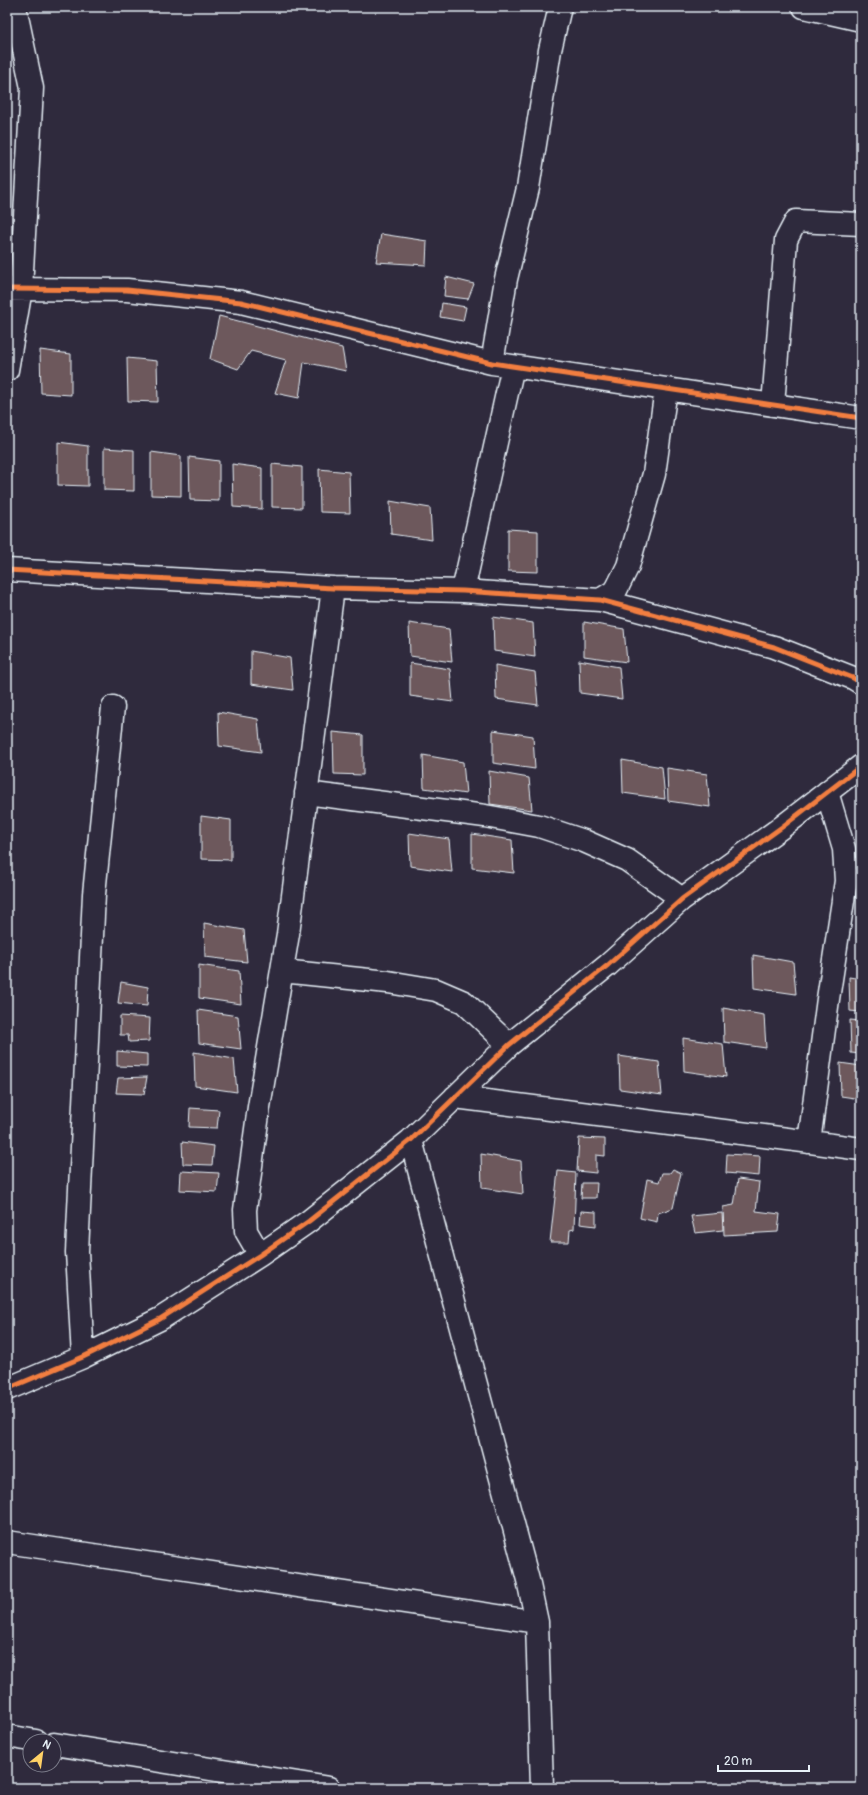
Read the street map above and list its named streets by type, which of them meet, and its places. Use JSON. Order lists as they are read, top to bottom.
{
  "scale_bar": "20 m",
  "north": "top right"
}
